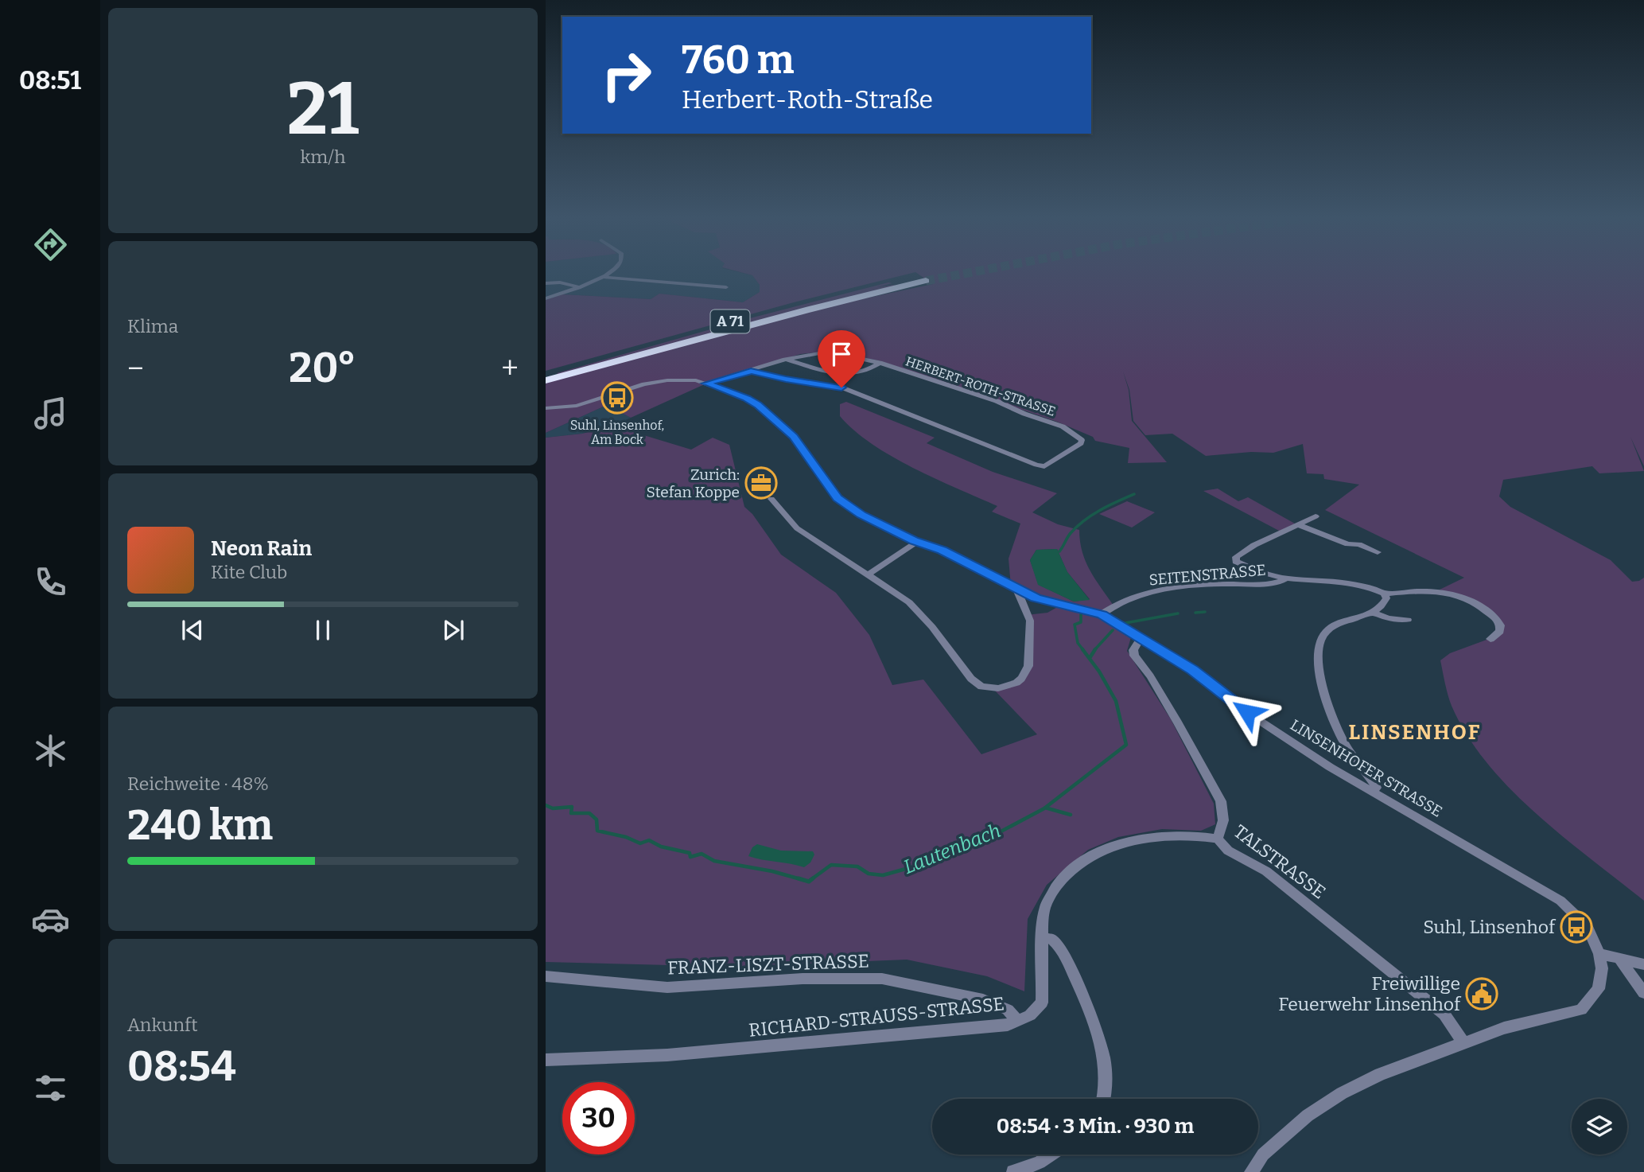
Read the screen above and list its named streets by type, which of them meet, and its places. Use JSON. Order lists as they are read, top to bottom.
{
  "streets": {
    "highway": ["A 71"],
    "street": [
      "HERBERT-ROTH-STRASSE",
      "SEITENSTRASSE",
      "LINSENHOFER STRASSE",
      "TALSTRASSE",
      "FRANZ-LISZT-STRASSE",
      "RICHARD-STRAUSS-STRASSE"
    ]
  },
  "crossings": [
    ["HERBERT-ROTH-STRASSE", "LINSENHOFER STRASSE"],
    ["SEITENSTRASSE", "LINSENHOFER STRASSE"],
    ["LINSENHOFER STRASSE", "TALSTRASSE"],
    ["TALSTRASSE", "RICHARD-STRAUSS-STRASSE"],
    ["FRANZ-LISZT-STRASSE", "RICHARD-STRAUSS-STRASSE"]
  ],
  "districts": ["LINSENHOF"],
  "water": ["Lautenbach"],
  "places": {
    "bus stop": ["Suhl, Linsenhof, Am Bock", "Suhl, Linsenhof"],
    "office": ["Zurich: Stefan Koppe"],
    "public building": ["Freiwillige Feuerwehr Linsenhof"]
  },
  "page": {
    "tabs": "08:51",
    "tile": [
      ["21", "km/h"],
      "Klima",
      ["Reichweite · 48%", "240 km"],
      ["Ankunft", "08:54"]
    ],
    "turn": ["760 m", "Herbert-Roth-Straße"],
    "heat": ["−", "20°", "+"],
    "song": ["Neon Rain", "Kite Club"],
    "limit": "30",
    "trip": "08:54 · 3 Min. · 930 m"
  }
}
